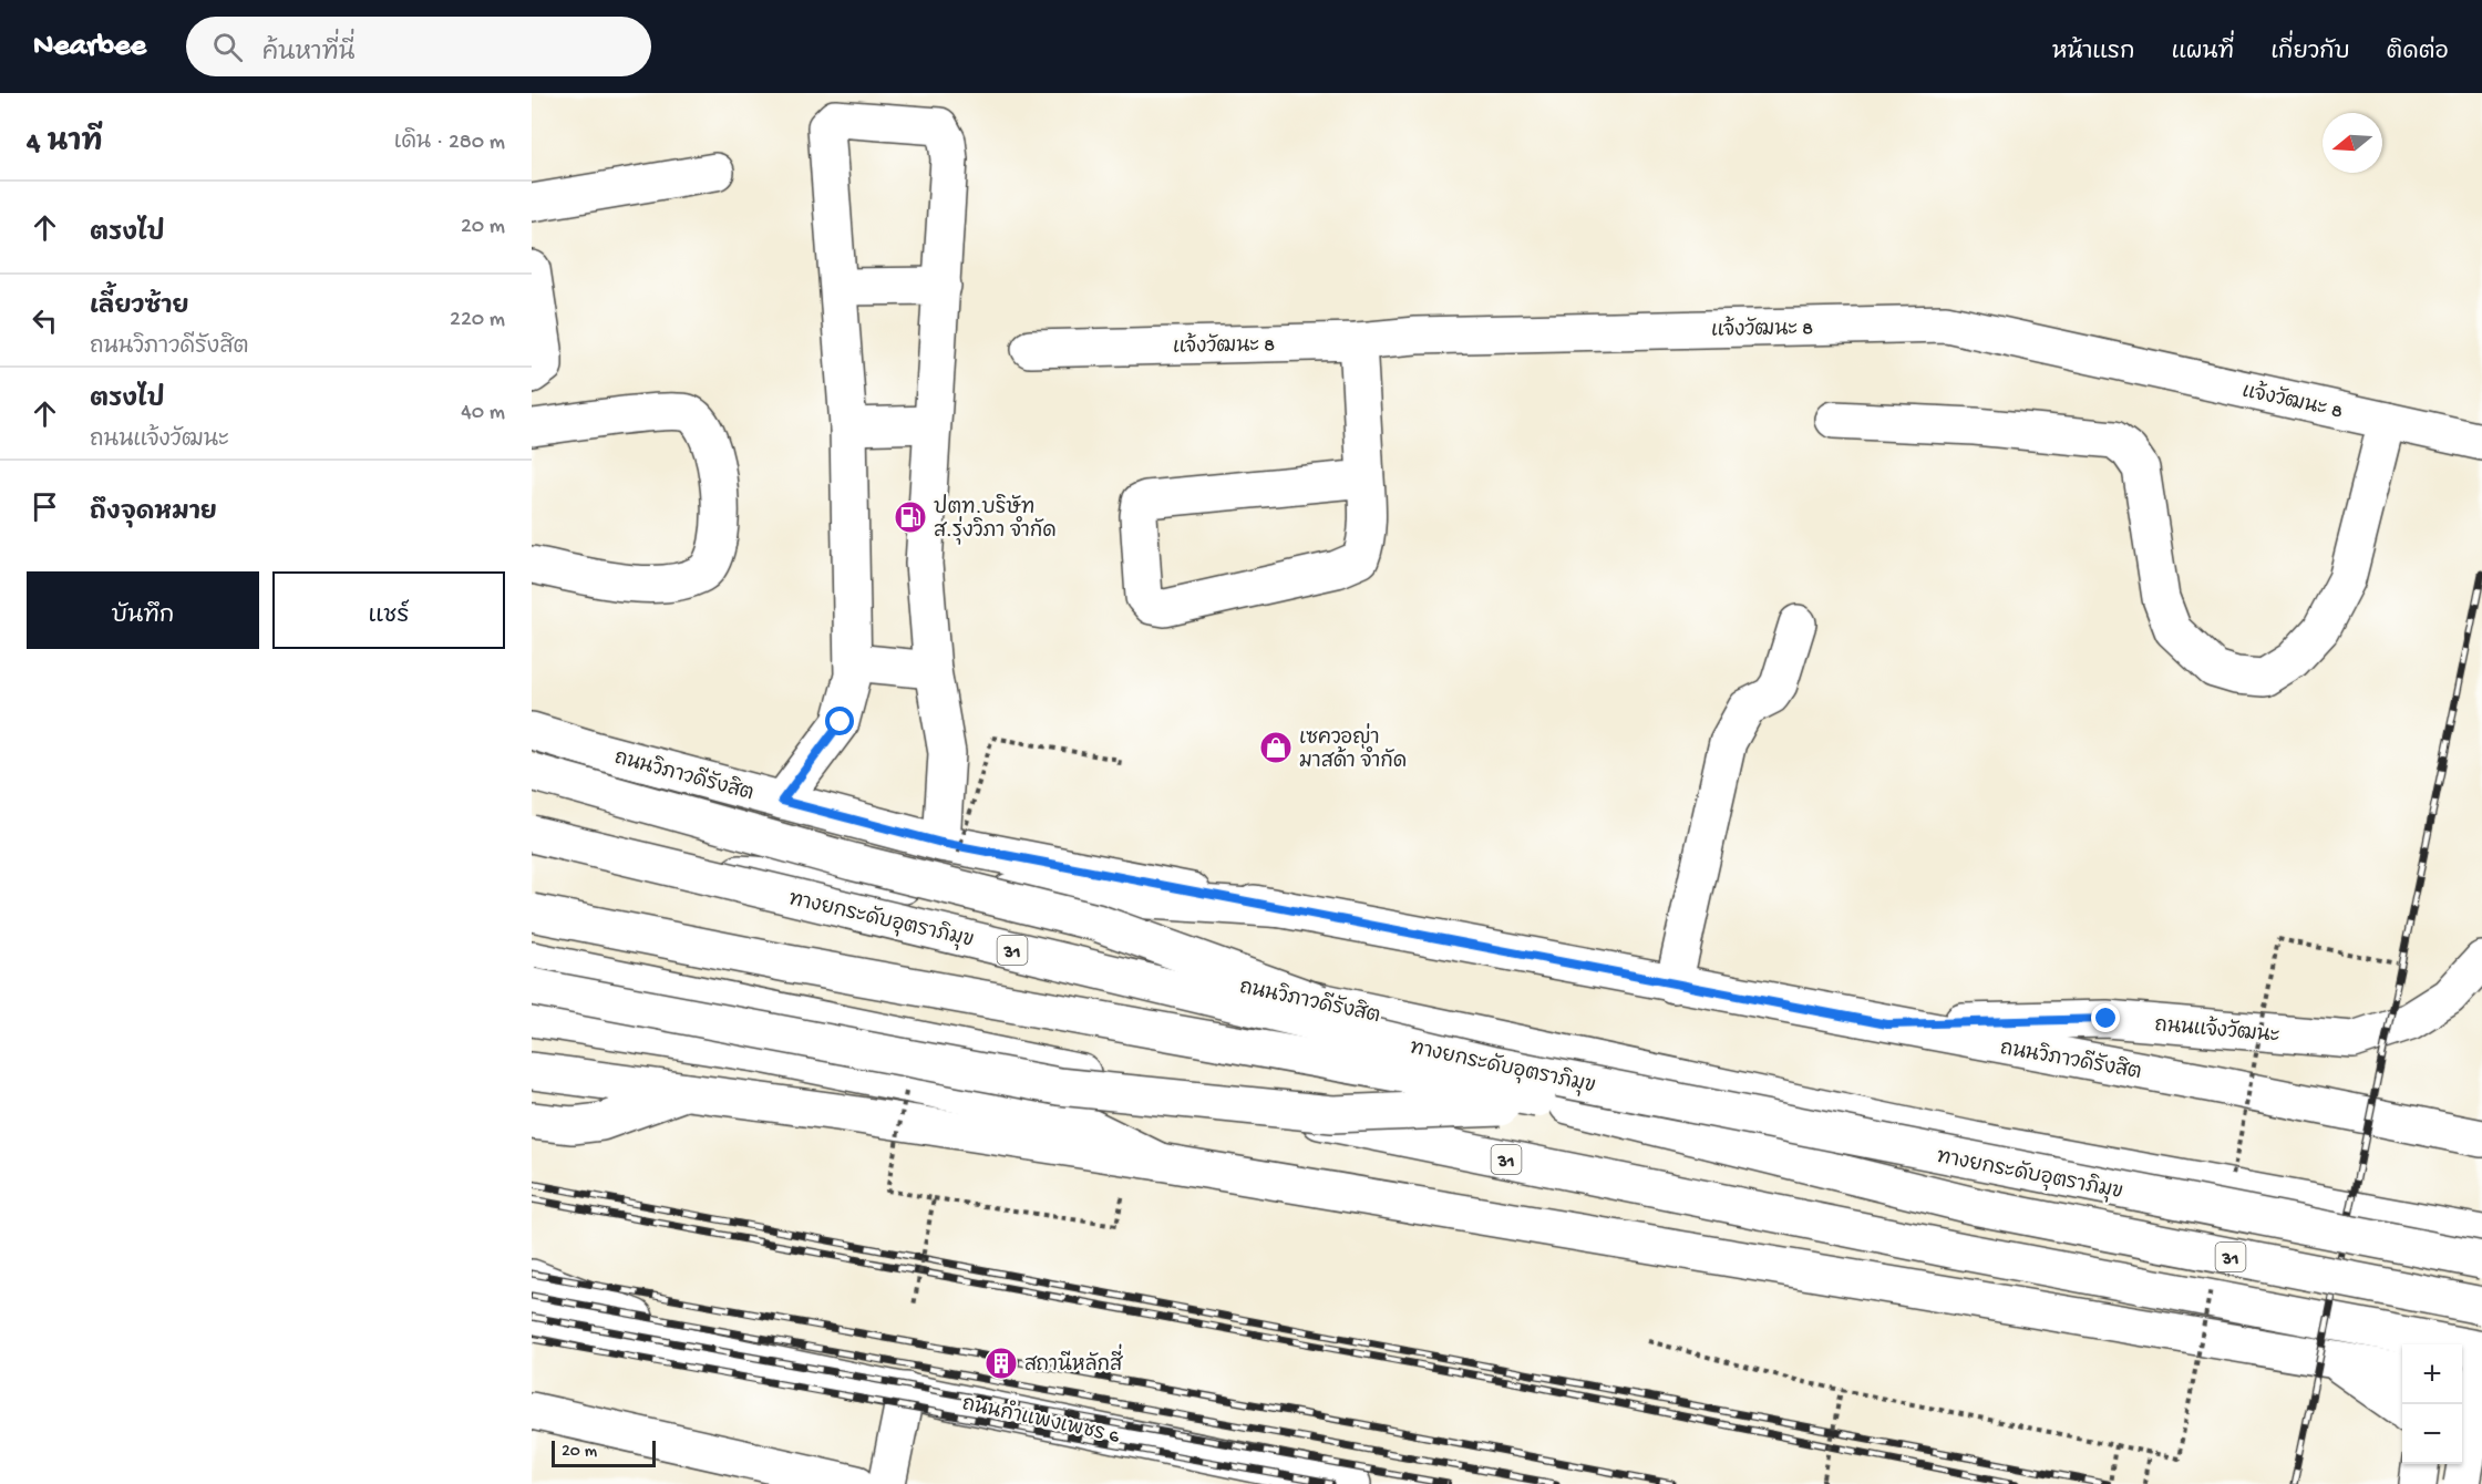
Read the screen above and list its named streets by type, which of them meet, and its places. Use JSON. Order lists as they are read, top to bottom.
{
  "streets": {
    "main road": [
      "แจ้งวัฒนะ 8",
      "ถนนวิภาวดีรังสิต",
      "ทางยกระดับอุตราภิมุข",
      "31",
      "ถนนแจ้งวัฒนะ",
      "ถนนกำแพงเพชร 6"
    ]
  },
  "crossings": [
    ["ถนนวิภาวดีรังสิต", "ทางยกระดับอุตราภิมุข"],
    ["ถนนวิภาวดีรังสิต", "ถนนแจ้งวัฒนะ"]
  ],
  "places": {
    "fuel station": ["ปตท.บริษัท ส.รุ่งวิภา จำกัด"],
    "shop": ["เซควอญ่า มาสด้า จำกัด"],
    "building": ["สถานีหลักสี่"]
  },
  "scale_bar": "20 m",
  "north": "left",
  "page": {
    "header": "Nearbee",
    "search": "ค้นหาที่นี่",
    "nav": [
      "หน้าแรก",
      "แผนที่",
      "เกี่ยวกับ",
      "ติดต่อ"
    ],
    "heading": ["4 นาที", "เดิน · 280 m"],
    "list": [
      ["ตรงไป", "20 m"],
      ["เลี้ยวซ้าย", "ถนนวิภาวดีรังสิต", "220 m"],
      ["ตรงไป", "ถนนแจ้งวัฒนะ", "40 m"],
      "ถึงจุดหมาย"
    ],
    "buttons": ["บันทึก", "แชร์"],
    "map_buttons": ["+", "−"],
    "scale": "20 m"
  }
}
